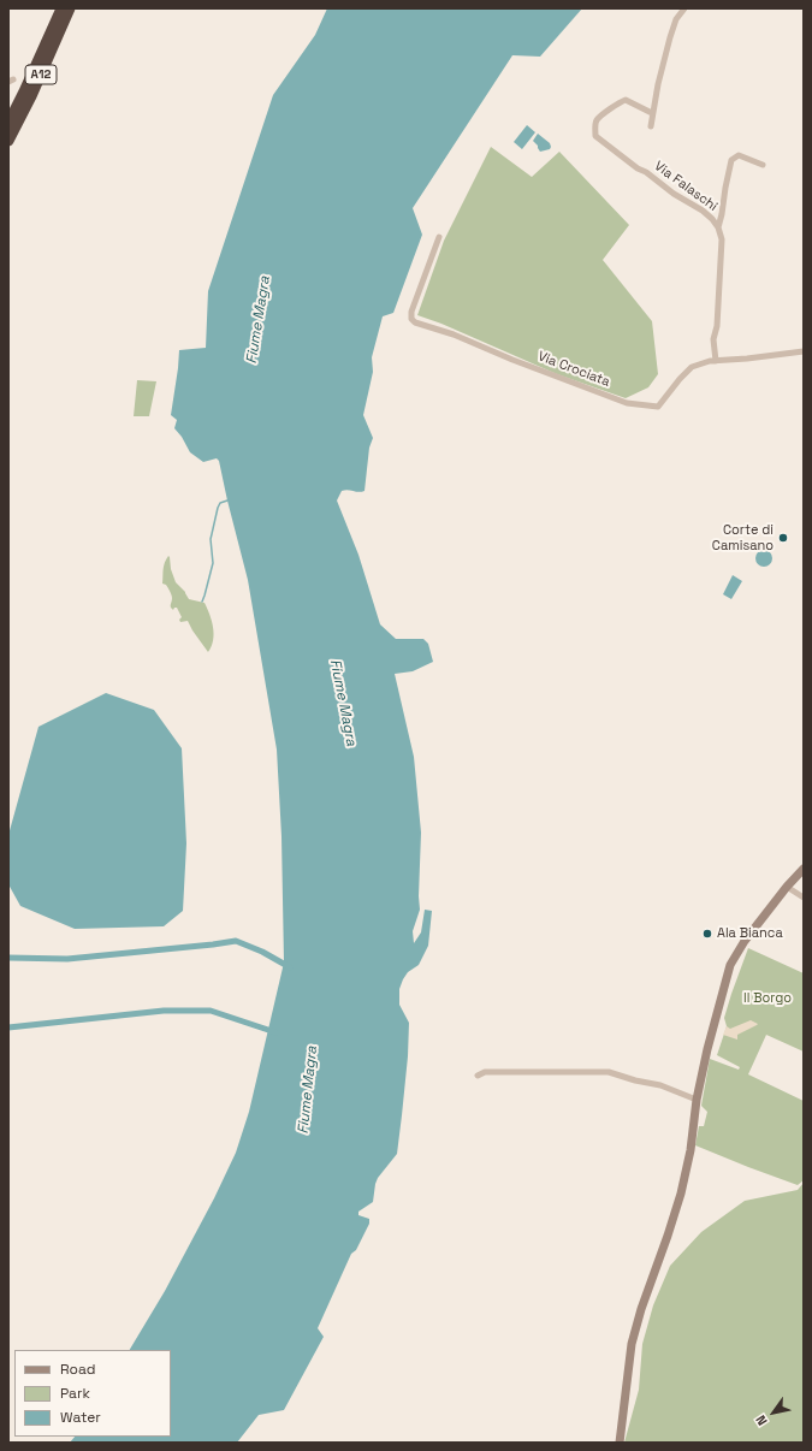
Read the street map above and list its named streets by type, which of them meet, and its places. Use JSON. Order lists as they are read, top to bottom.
{
  "streets": {
    "highway": ["A12"],
    "street": ["Via Falaschi", "Via Crociata"]
  },
  "crossings": [
    ["Via Falaschi", "Via Crociata"]
  ],
  "water": ["Fiume Magra"],
  "parks": ["Il Borgo"],
  "places": ["Corte di Camisano", "Ala Bianca"],
  "legend": ["Road", "Park", "Water"],
  "north": "bottom left"
}
